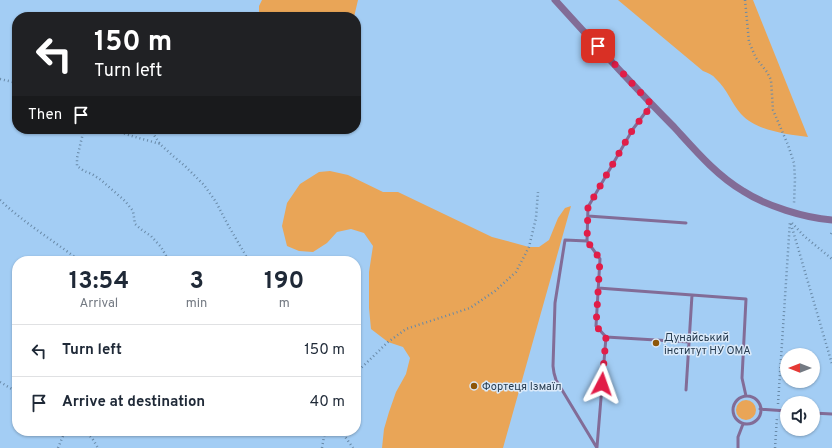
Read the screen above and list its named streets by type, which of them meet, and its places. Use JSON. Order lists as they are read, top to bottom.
{
  "places": ["Дунайський інститут НУ ОМА", "Фортеця Ізмаїл"],
  "north": "left",
  "page": {
    "turn": ["150 m", "Turn left"],
    "then": "Then",
    "eta": [
      "13:54",
      "Arrival",
      "3",
      "min",
      "190",
      "m"
    ],
    "list": [
      {
        "name": "Turn left",
        "value": "150 m"
      },
      {
        "name": "Arrive at destination",
        "value": "40 m"
      }
    ]
  }
}
